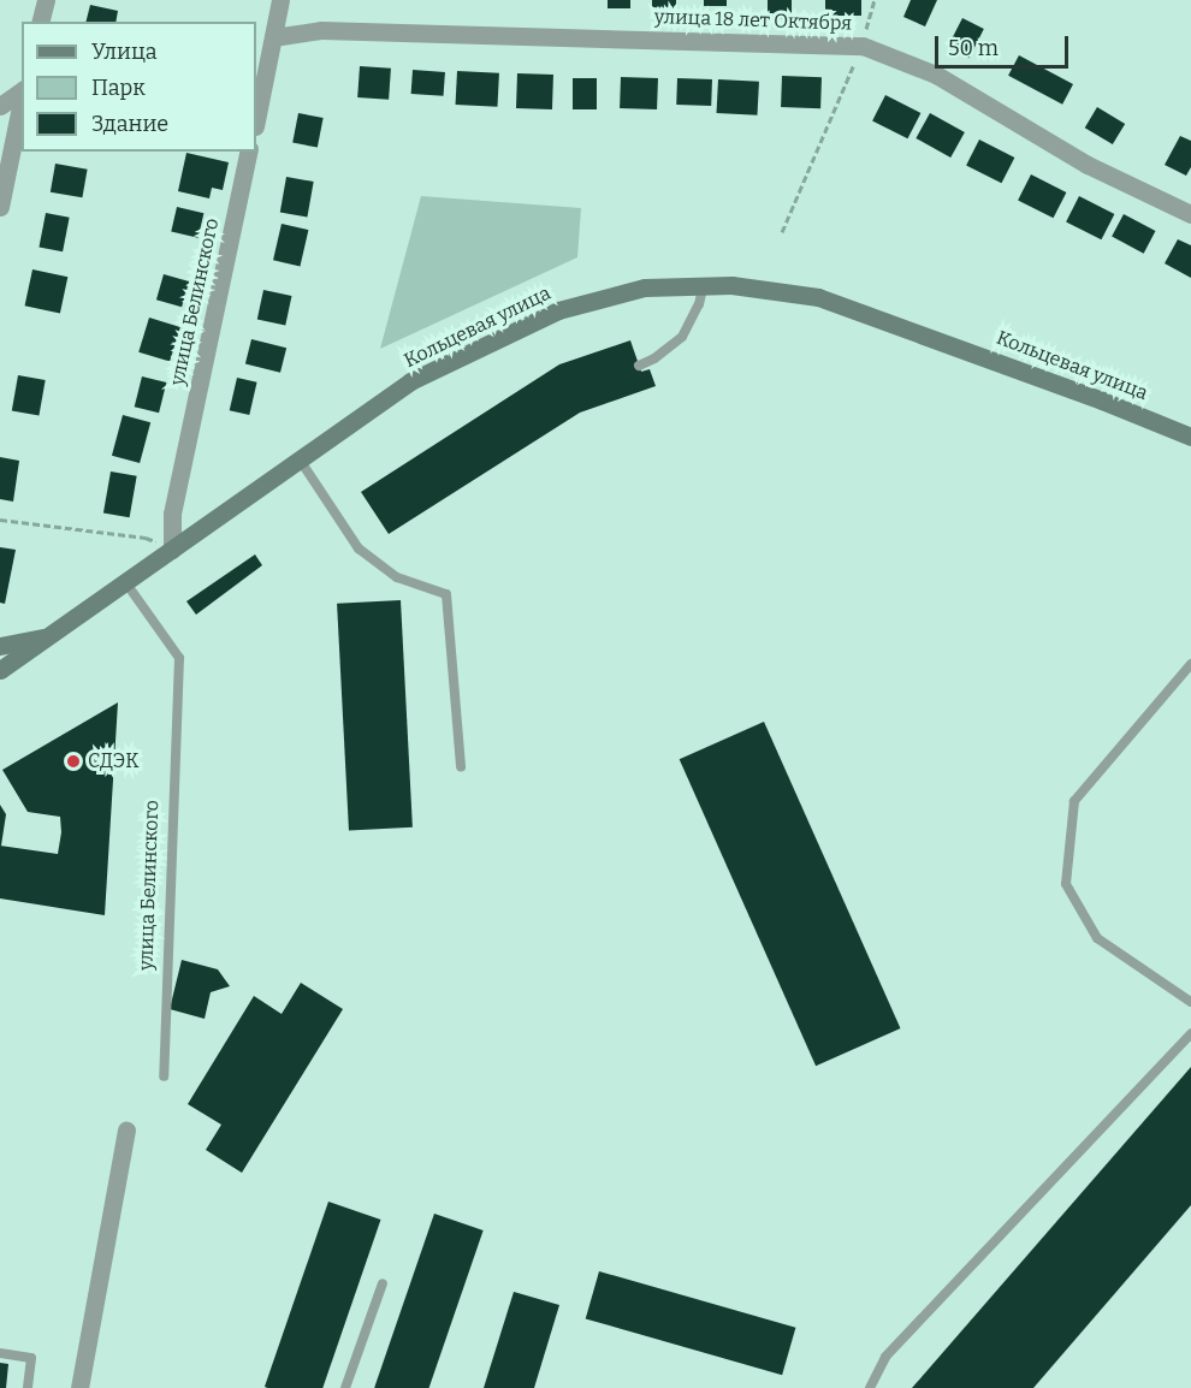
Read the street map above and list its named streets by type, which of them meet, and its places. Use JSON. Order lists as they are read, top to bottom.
{
  "streets": {
    "street": ["улица 18 лет Октября", "улица Белинского", "Кольцевая улица"]
  },
  "crossings": [
    ["улица Белинского", "Кольцевая улица"]
  ],
  "places": ["СДЭК"],
  "legend": ["Улица", "Парк", "Здание"],
  "scale_bar": "50 m"
}
